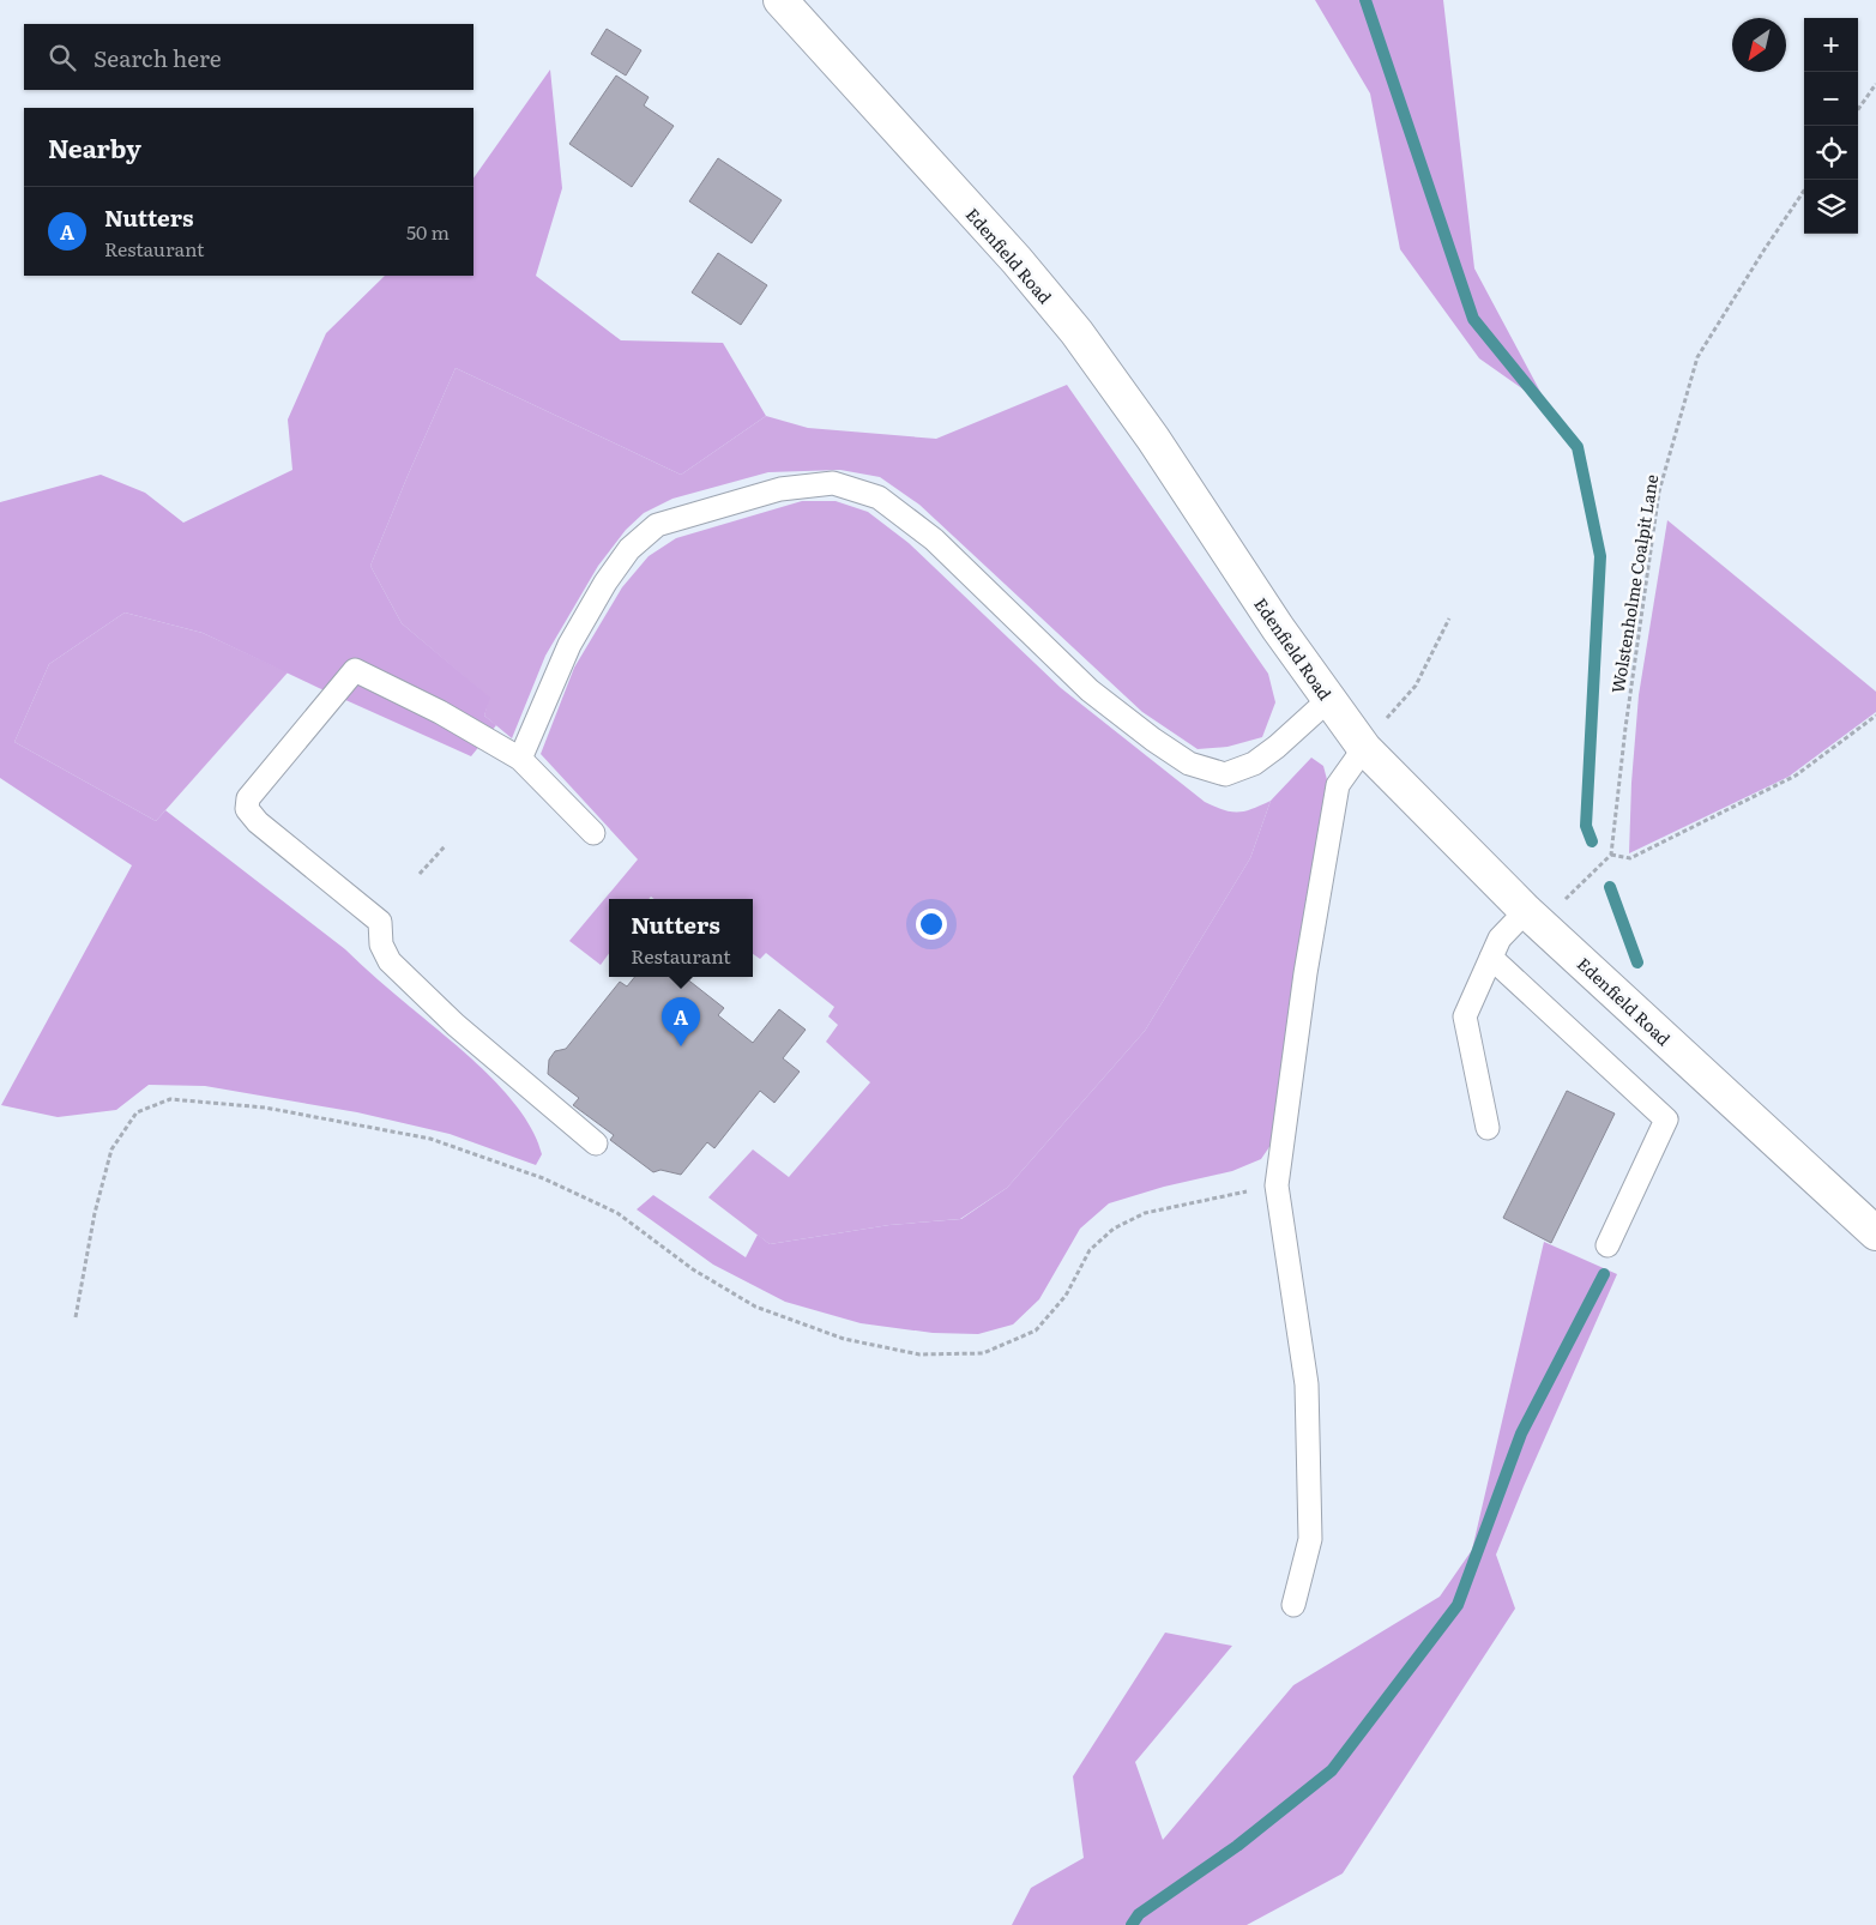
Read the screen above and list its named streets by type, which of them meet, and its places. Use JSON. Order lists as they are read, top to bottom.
{
  "streets": {
    "main road": ["Edenfield Road"],
    "path": ["Wolstenholme Coalpit Lane"]
  },
  "north": "bottom left",
  "page": {
    "map_buttons": ["+", "−"],
    "search": "Search here",
    "heading": "Nearby",
    "list": [
      {
        "mark": "A",
        "name": "Nutters",
        "note": "Restaurant",
        "value": "50 m"
      }
    ],
    "popup": ["Nutters", "Restaurant"],
    "pins": "A"
  }
}
